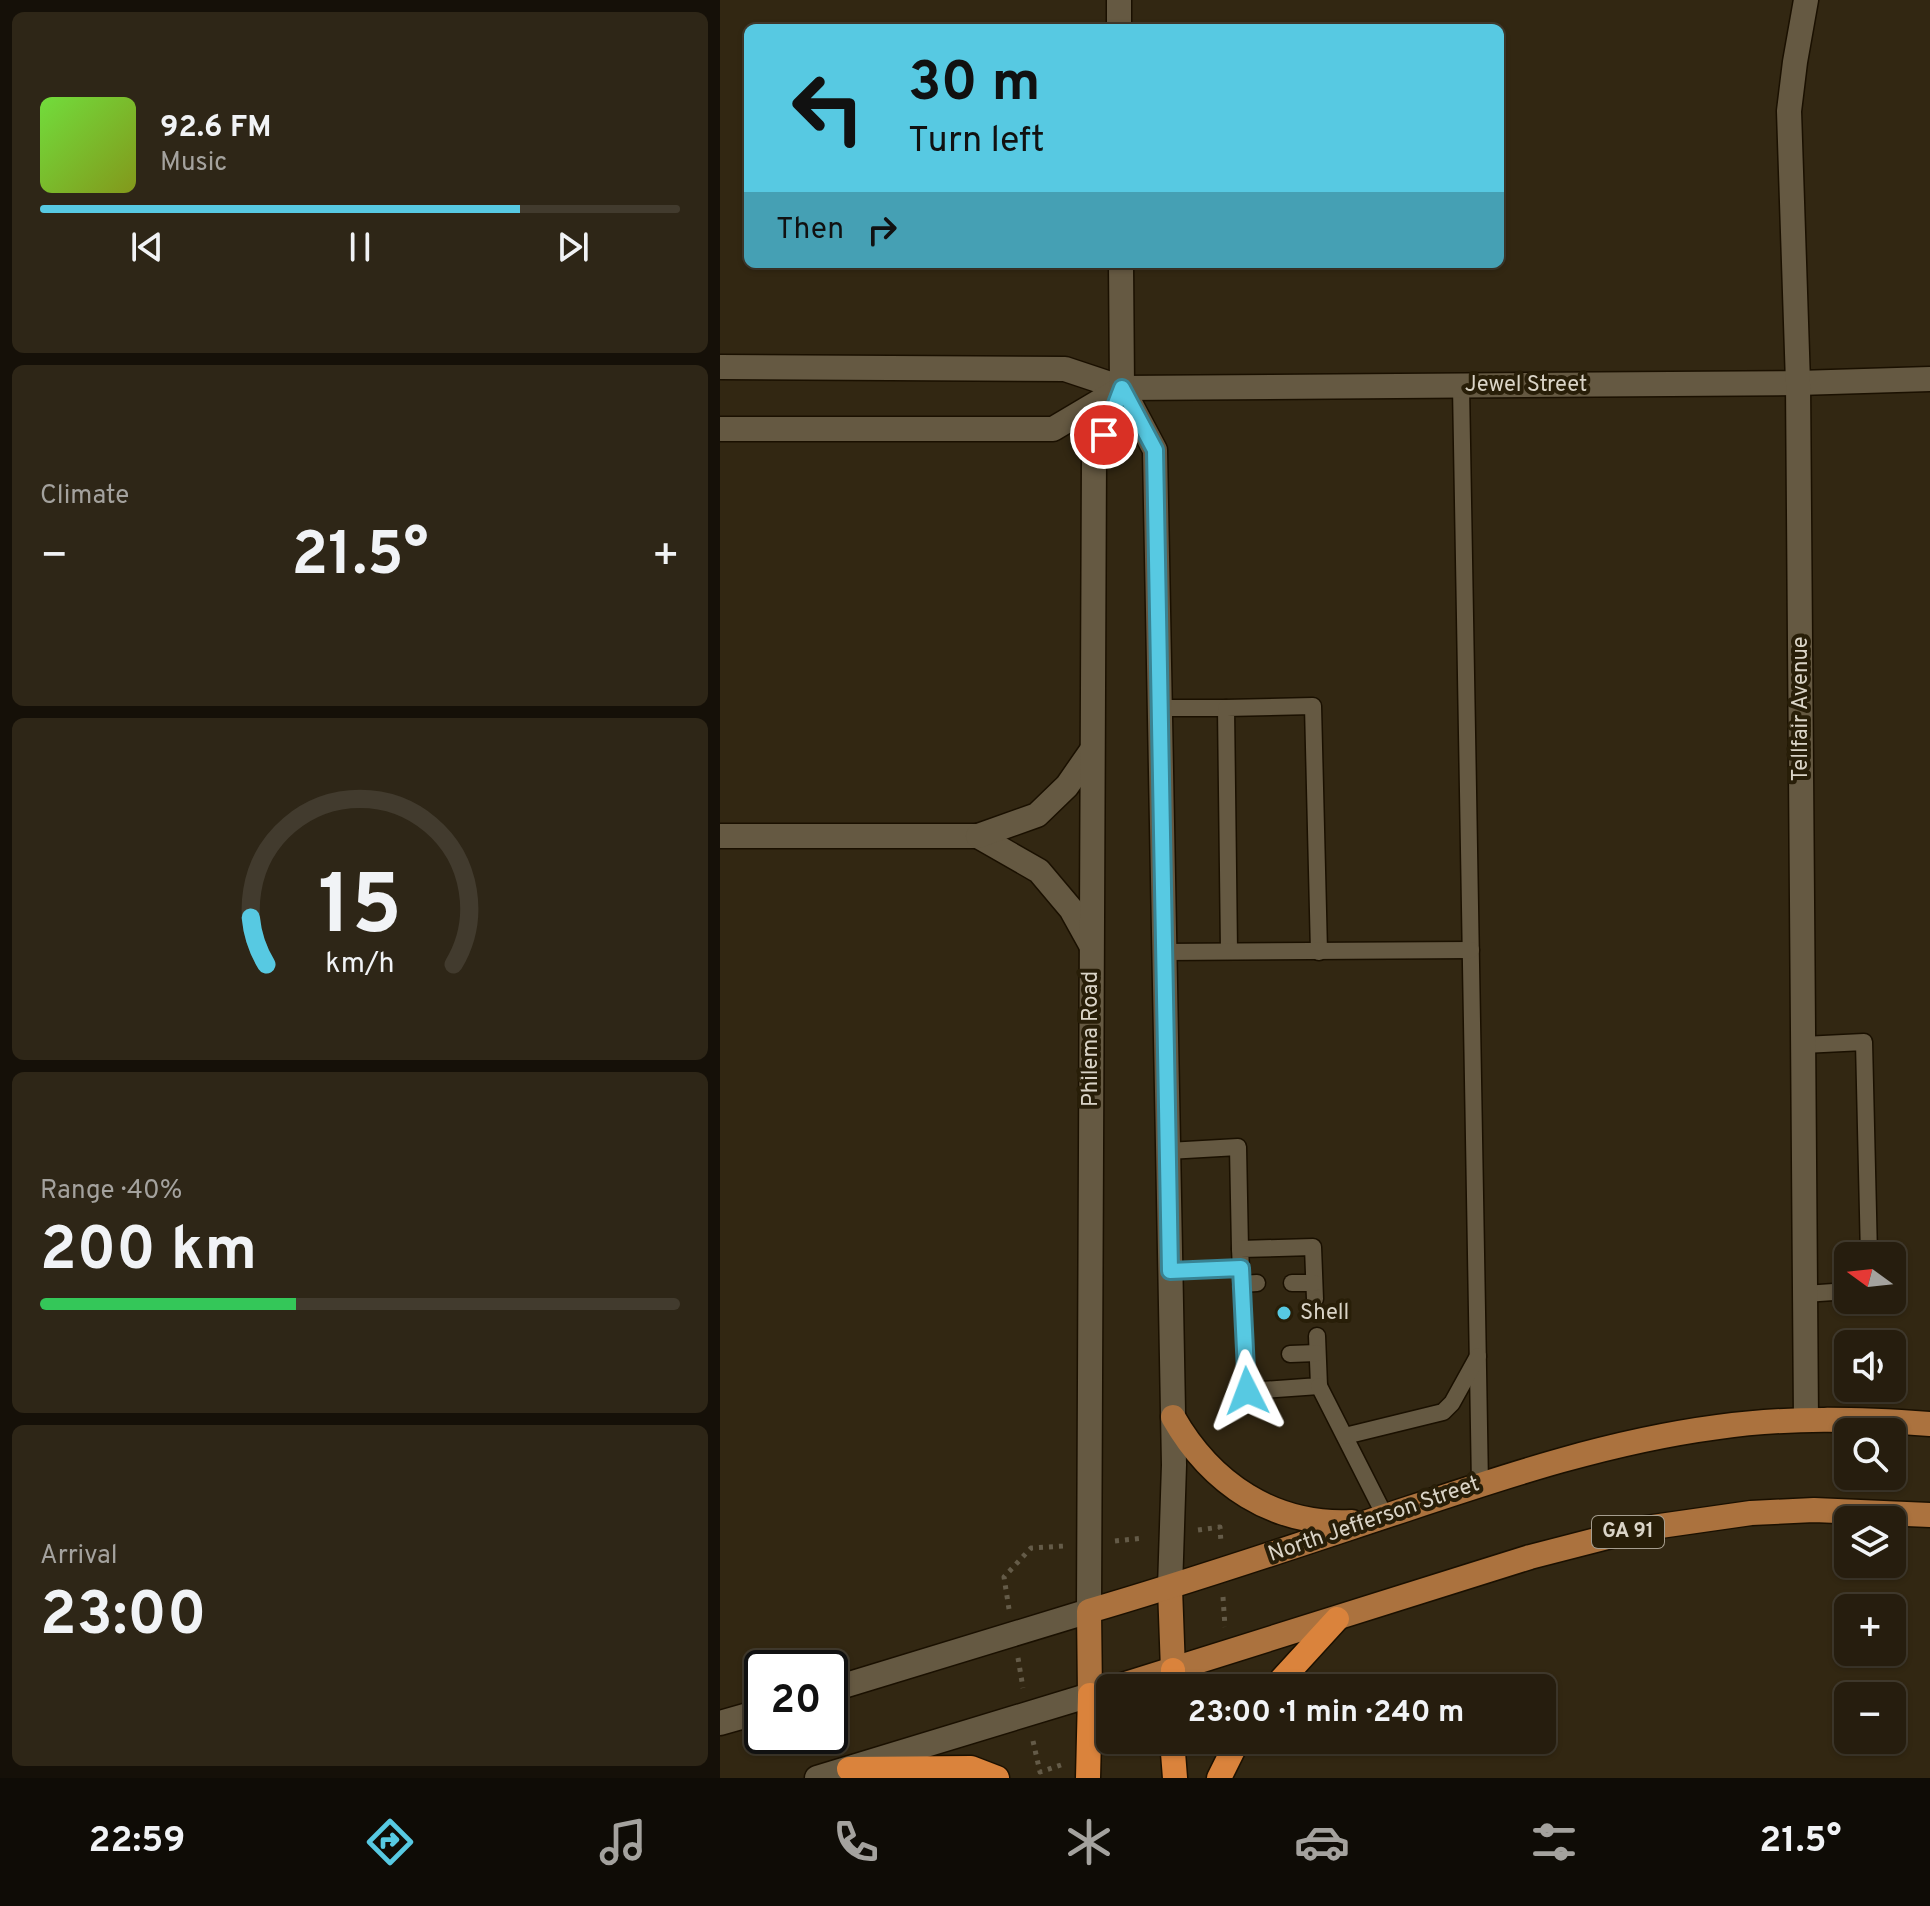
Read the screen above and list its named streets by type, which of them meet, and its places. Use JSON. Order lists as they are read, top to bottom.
{
  "streets": {
    "main road": [
      "Jewel Street",
      "Tellfair Avenue",
      "Philema Road",
      "North Jefferson Street",
      "GA 91"
    ]
  },
  "crossings": [
    ["Jewel Street", "Tellfair Avenue"],
    ["Jewel Street", "Philema Road"],
    ["Tellfair Avenue", "North Jefferson Street"],
    ["Philema Road", "North Jefferson Street"]
  ],
  "places": ["Shell"],
  "north": "left",
  "page": {
    "turn": ["30 m", "Turn left"],
    "song": ["92.6 FM", "Music"],
    "then": "Then",
    "tile": [
      "Climate",
      ["Range · 40%", "200 km"],
      ["Arrival", "23:00"]
    ],
    "heat": ["−", "21.5°", "+"],
    "map_buttons": ["+", "−"],
    "limit": "20",
    "trip": "23:00 · 1 min · 240 m",
    "tabs": ["22:59", "21.5°"],
    "gauge": ["15", "km/h"]
  }
}
